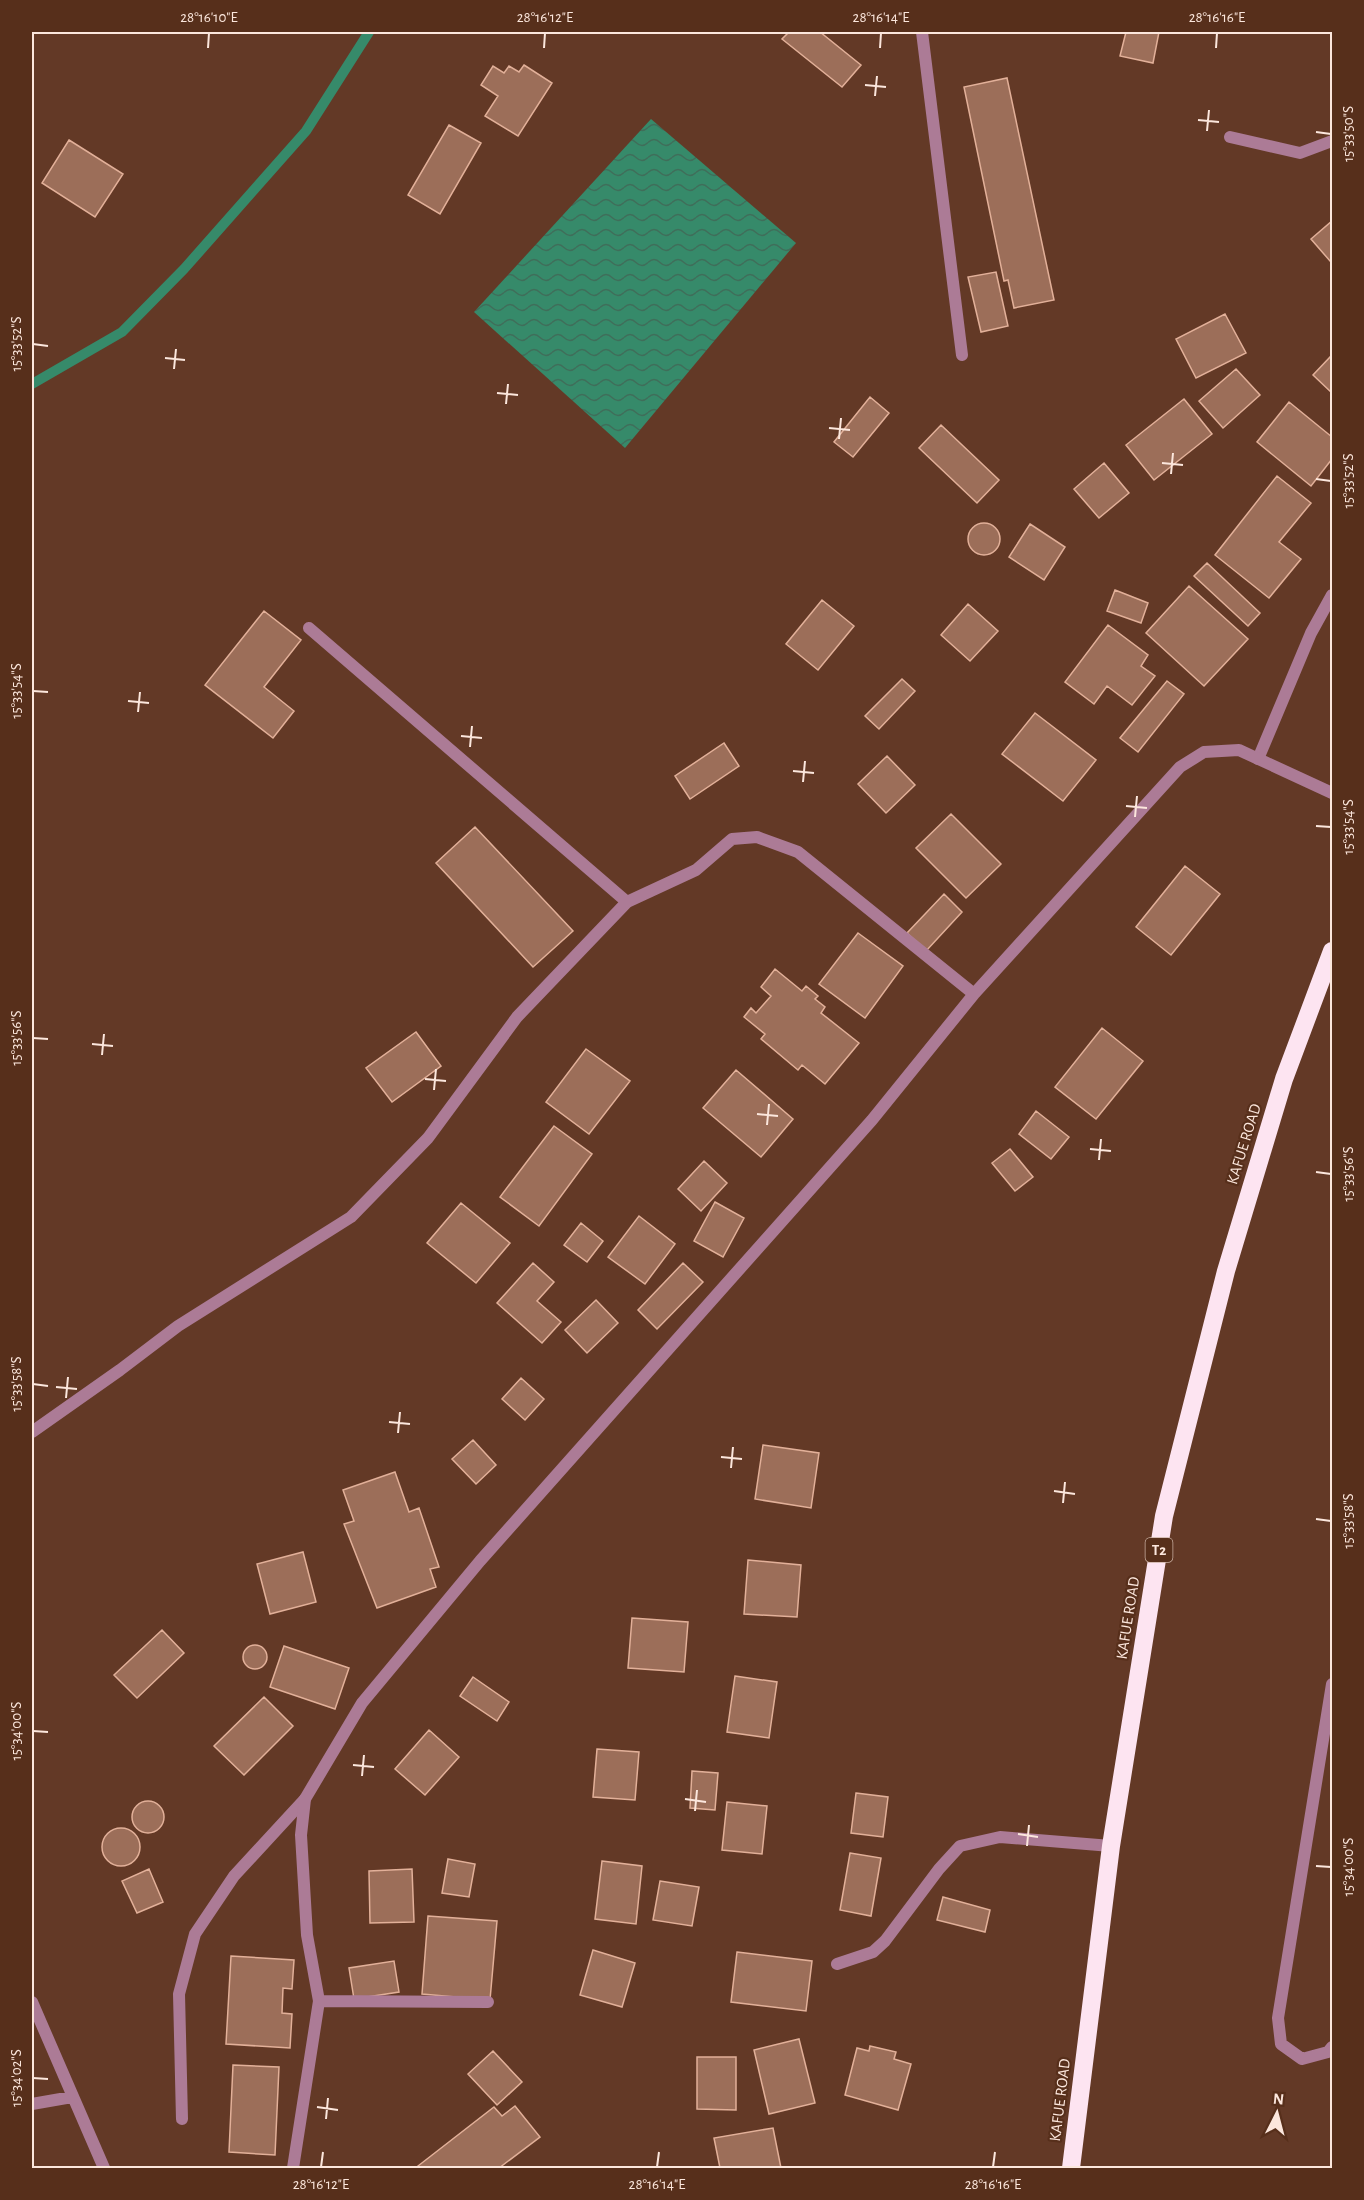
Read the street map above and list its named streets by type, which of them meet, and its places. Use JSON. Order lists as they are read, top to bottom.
{
  "streets": {
    "highway": ["KAFUE ROAD", "T2"]
  },
  "north": "top",
  "coordinates": [
    "28°16'10\"E",
    "28°16'12\"E",
    "28°16'14\"E",
    "28°16'16\"E",
    "15°33'50\"S",
    "15°33'52\"S",
    "15°33'54\"S",
    "15°33'56\"S",
    "15°33'58\"S",
    "15°34'00\"S",
    "15°34'02\"S"
  ]
}
